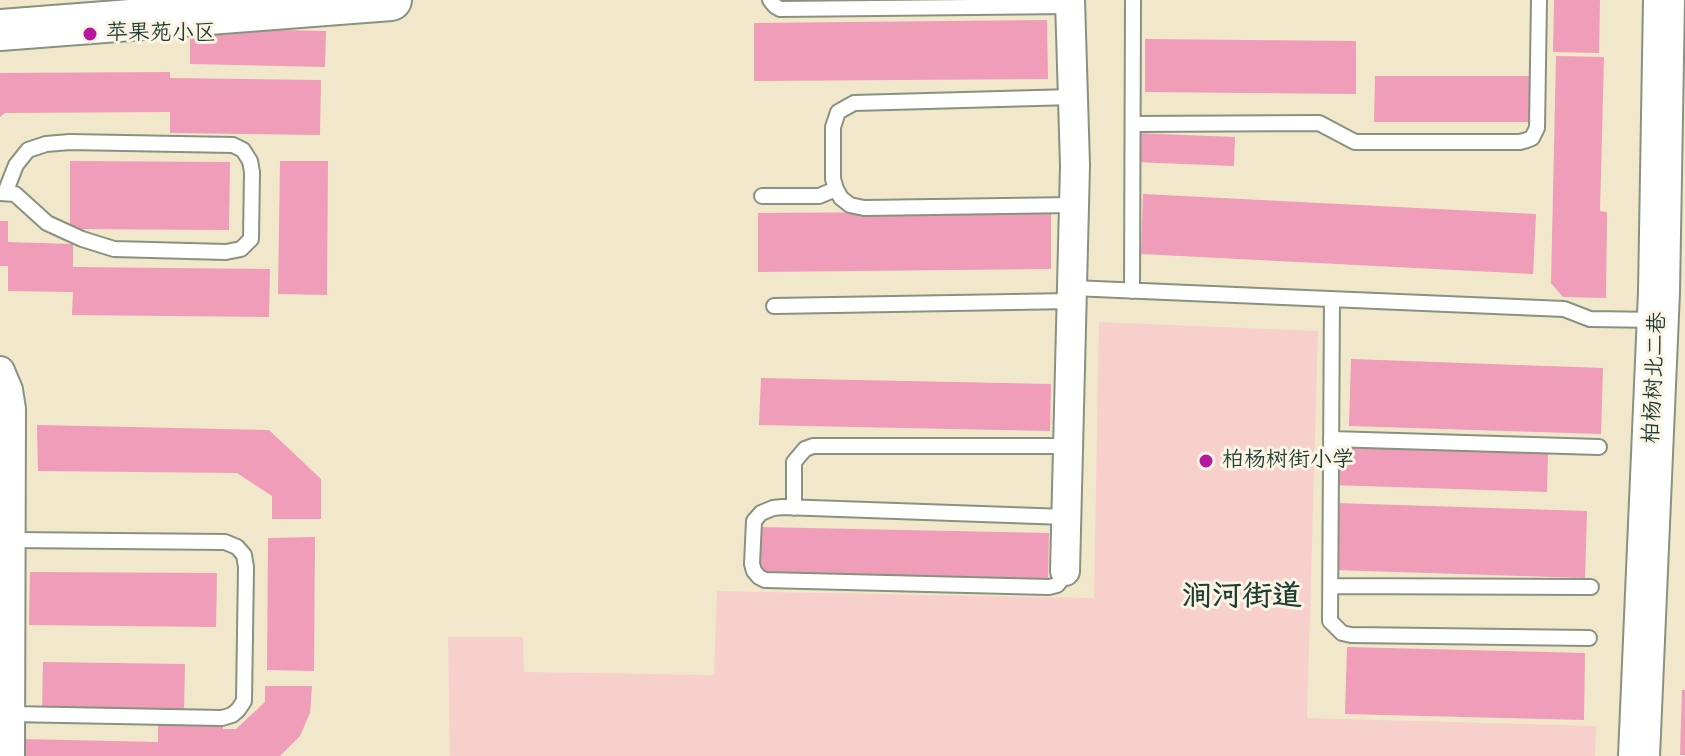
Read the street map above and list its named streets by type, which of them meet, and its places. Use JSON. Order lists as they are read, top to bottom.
{
  "streets": {
    "street": ["柏杨树北二巷"]
  },
  "districts": ["涧河街道"],
  "places": ["苹果苑小区", "柏杨树街小学"]
}
